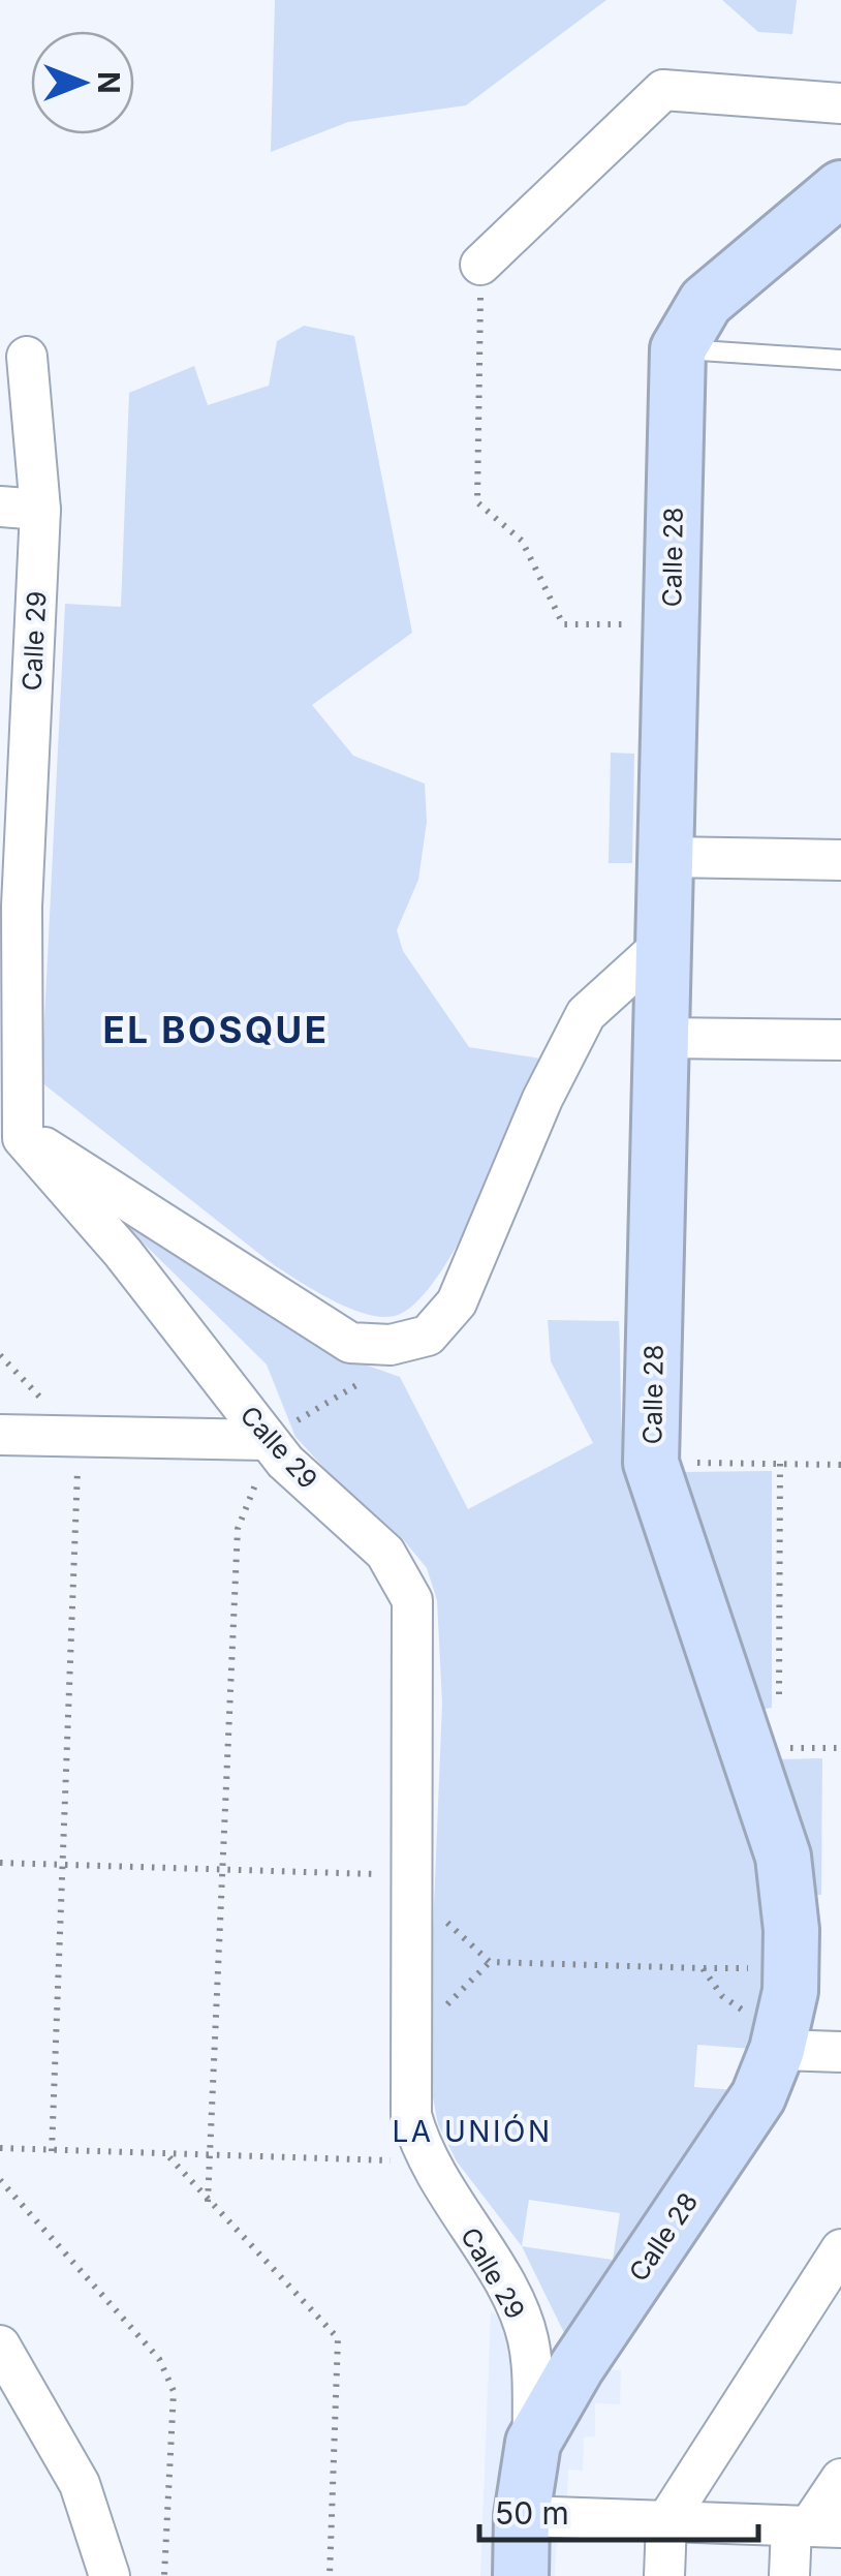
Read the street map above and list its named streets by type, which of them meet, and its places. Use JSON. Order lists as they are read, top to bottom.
{
  "streets": {
    "street": ["Calle 28", "Calle 29"]
  },
  "crossings": [
    ["Calle 28", "Calle 29"]
  ],
  "districts": ["EL BOSQUE", "LA UNIÓN"],
  "scale_bar": "50 m",
  "north": "right"
}
